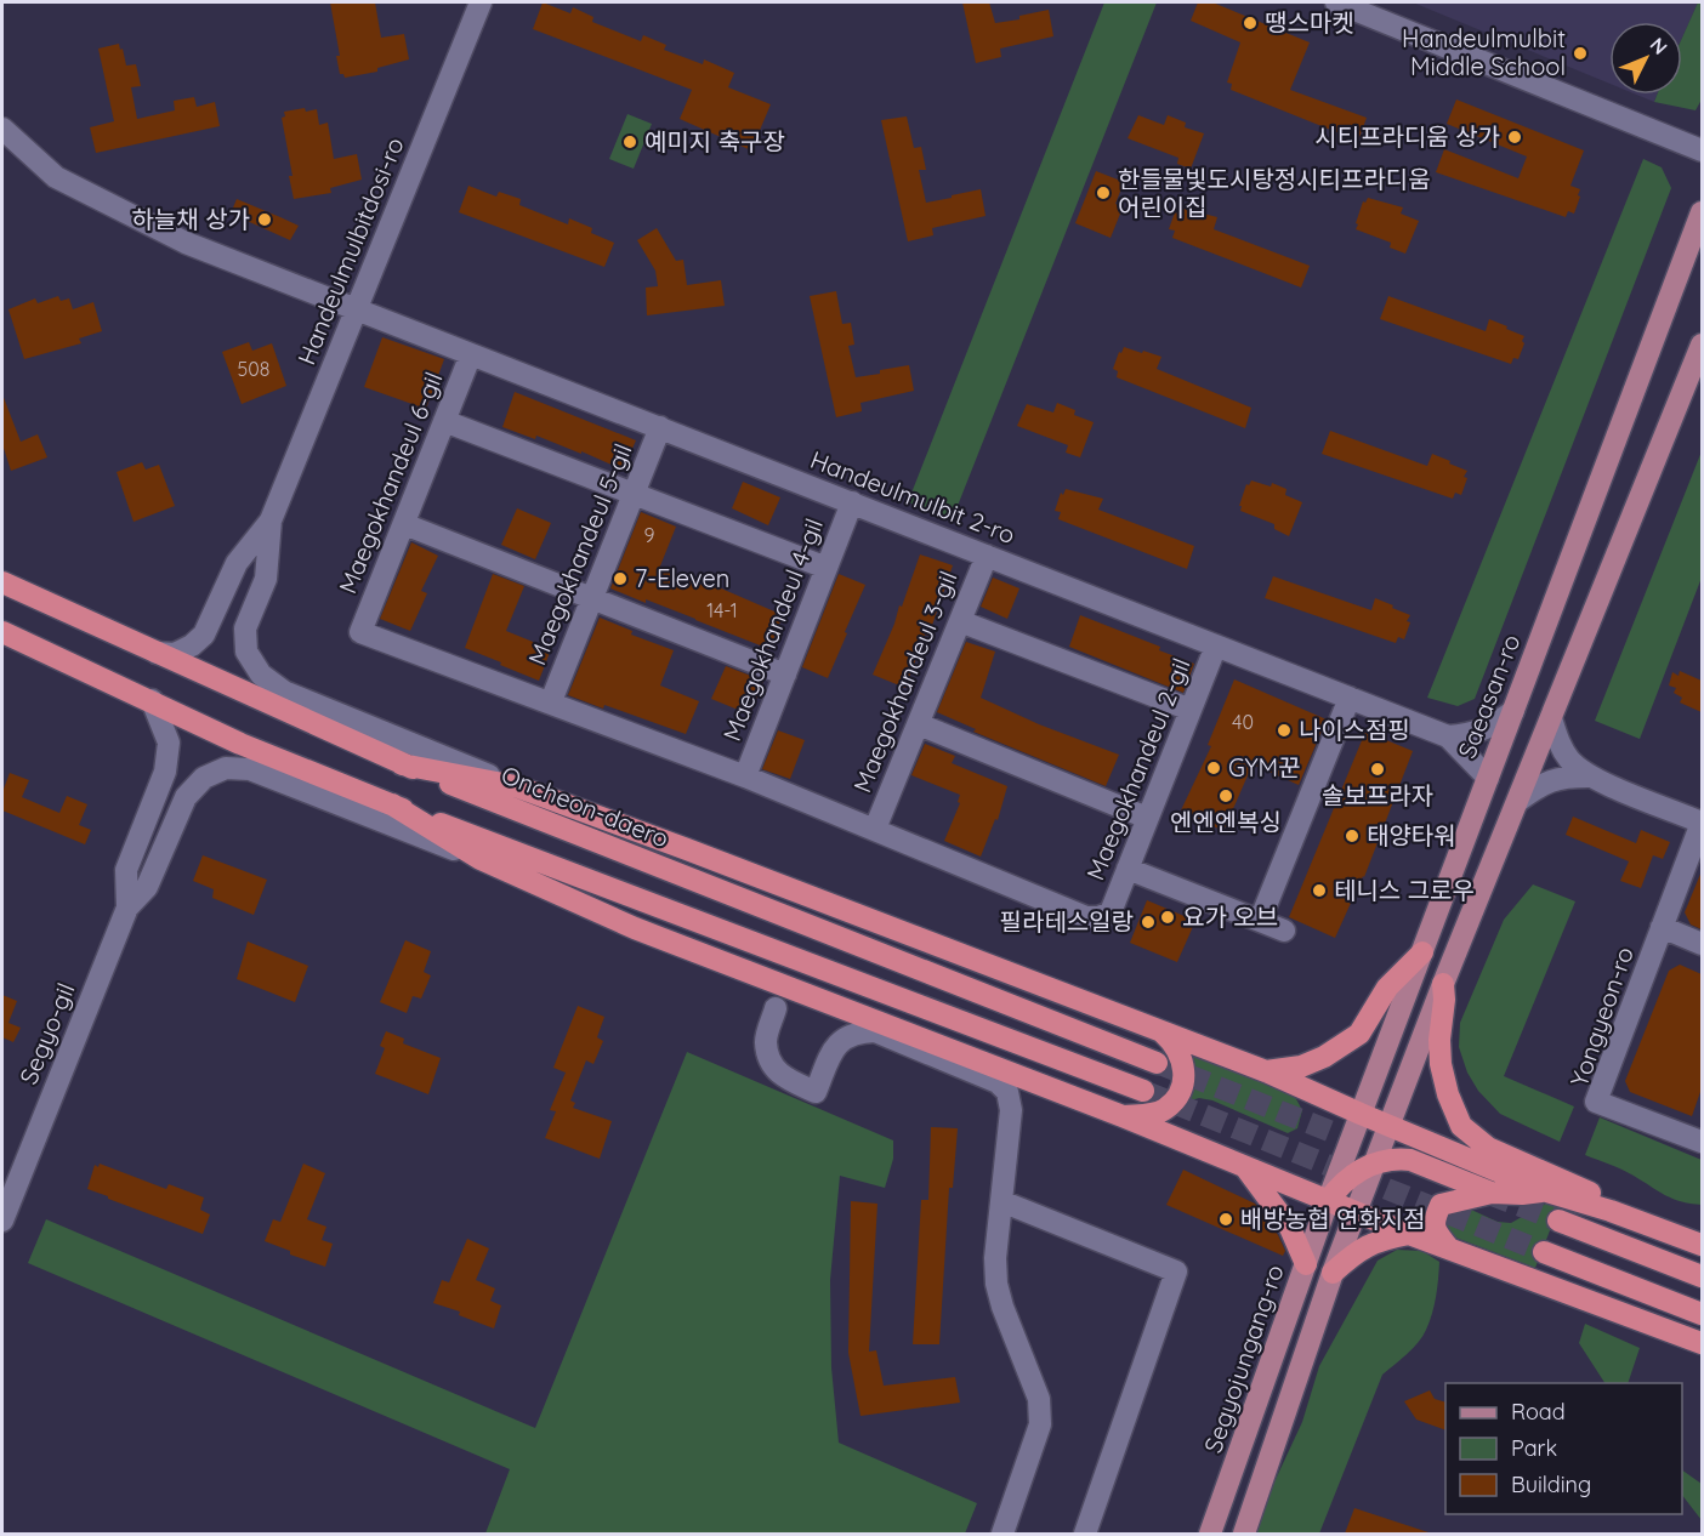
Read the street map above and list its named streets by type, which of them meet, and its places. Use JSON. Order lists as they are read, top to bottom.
{
  "streets": {
    "highway": ["Oncheon-daero"],
    "main road": ["Saeasan-ro", "Segyojungang-ro"],
    "street": [
      "Handeulmulbitdosi-ro",
      "Maegokhandeul 6-gil",
      "Handeulmulbit 2-ro",
      "Maegokhandeul 5-gil",
      "Maegokhandeul 4-gil",
      "Maegokhandeul 3-gil",
      "Maegokhandeul 2-gil",
      "Yongyeon-ro",
      "Segyo-gil"
    ]
  },
  "crossings": [
    ["Handeulmulbitdosi-ro", "Handeulmulbit 2-ro"],
    ["Maegokhandeul 6-gil", "Handeulmulbit 2-ro"],
    ["Maegokhandeul 6-gil", "Maegokhandeul 5-gil"],
    ["Handeulmulbit 2-ro", "Maegokhandeul 5-gil"],
    ["Handeulmulbit 2-ro", "Maegokhandeul 4-gil"],
    ["Handeulmulbit 2-ro", "Maegokhandeul 3-gil"],
    ["Handeulmulbit 2-ro", "Maegokhandeul 2-gil"],
    ["Maegokhandeul 3-gil", "Maegokhandeul 2-gil"],
    ["Saeasan-ro", "Segyojungang-ro"]
  ],
  "places": [
    "땡스마켓",
    "Handeulmulbit Middle School",
    "시티프라디움 상가",
    "예미지 축구장",
    "한들물빛도시탕정시티프라디움 어린이집",
    "하늘채 상가",
    "7-Eleven",
    "나이스점핑",
    "GYM꾼",
    "솔보프라자",
    "엔엔엔복싱",
    "태양타워",
    "테니스 그로우",
    "요가 오브",
    "필라테스일랑",
    "배방농협 연화지점"
  ],
  "house_numbers": [
    "508",
    "9",
    "14-1",
    "40"
  ],
  "legend": ["Road", "Park", "Building"],
  "north": "top right"
}
